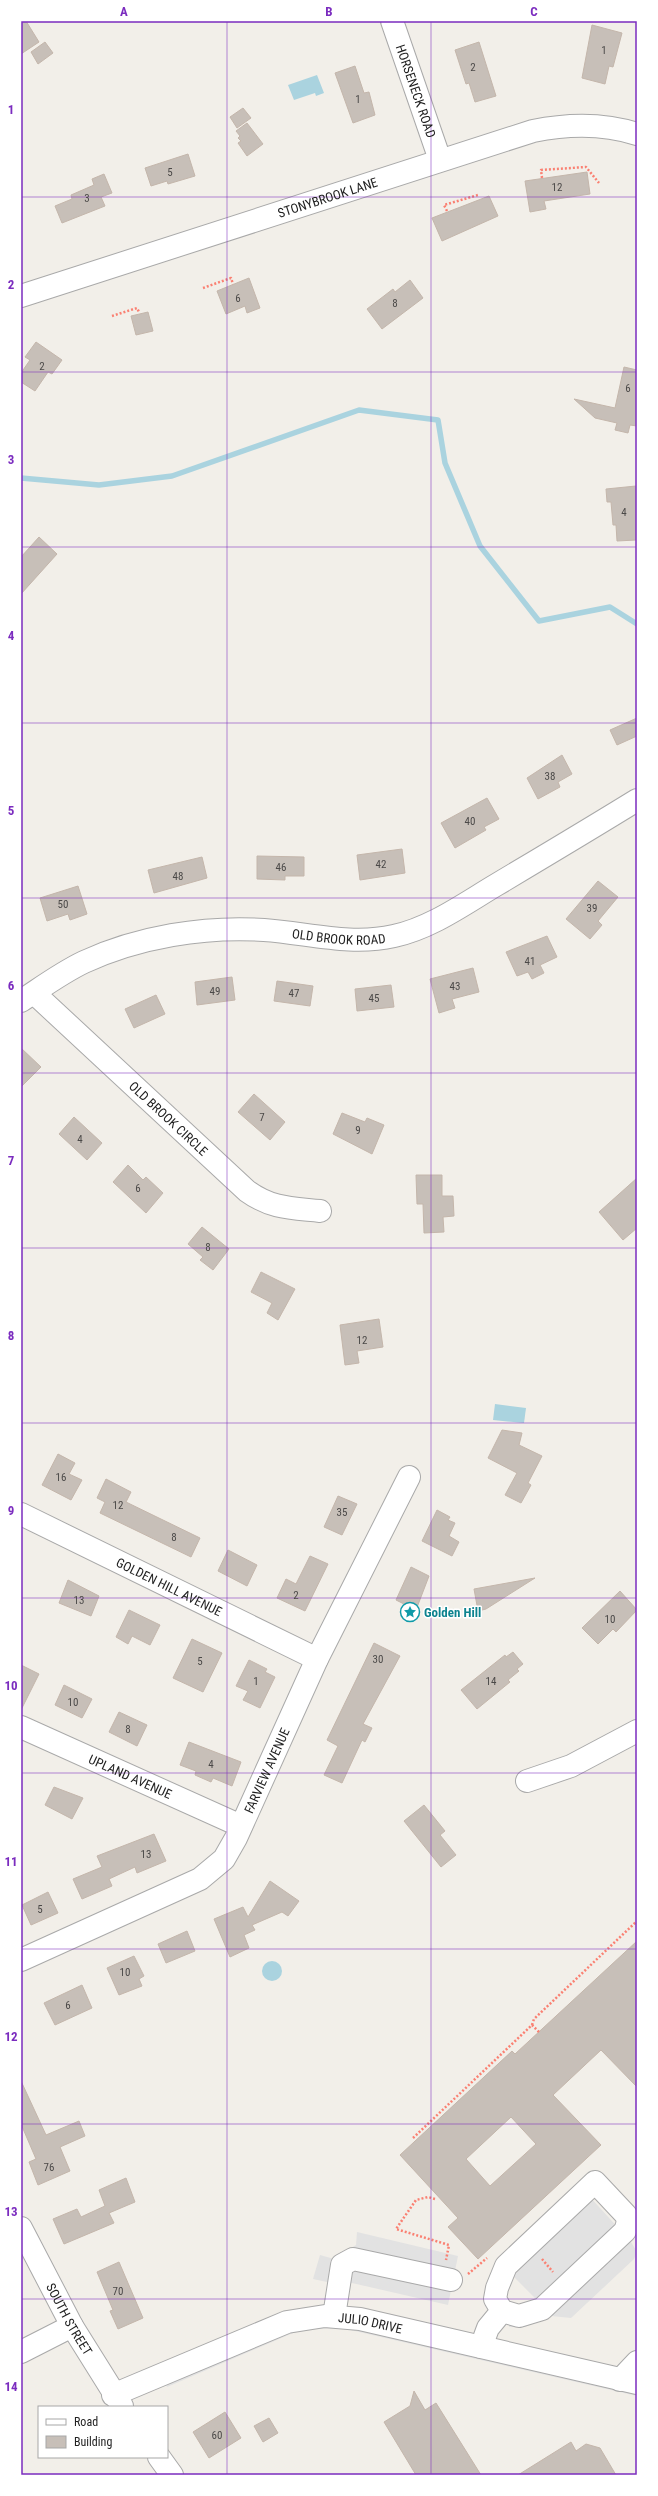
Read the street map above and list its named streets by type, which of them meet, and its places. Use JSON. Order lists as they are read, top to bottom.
{
  "streets": {
    "street": [
      "HORSENECK ROAD",
      "STONYBROOK LANE",
      "OLD BROOK ROAD",
      "OLD BROOK CIRCLE",
      "GOLDEN HILL AVENUE",
      "FARVIEW AVENUE",
      "UPLAND AVENUE",
      "SOUTH STREET",
      "JULIO DRIVE"
    ]
  },
  "crossings": [
    ["HORSENECK ROAD", "STONYBROOK LANE"],
    ["OLD BROOK ROAD", "OLD BROOK CIRCLE"],
    ["GOLDEN HILL AVENUE", "FARVIEW AVENUE"],
    ["FARVIEW AVENUE", "UPLAND AVENUE"],
    ["SOUTH STREET", "JULIO DRIVE"]
  ],
  "places": {
    "place": ["Golden Hill"]
  },
  "house_numbers": [
    "1",
    "2",
    "1",
    "5",
    "12",
    "3",
    "6",
    "8",
    "2",
    "6",
    "4",
    "38",
    "40",
    "42",
    "46",
    "48",
    "50",
    "39",
    "41",
    "43",
    "49",
    "47",
    "45",
    "7",
    "9",
    "4",
    "6",
    "8",
    "12",
    "16",
    "12",
    "35",
    "8",
    "2",
    "13",
    "10",
    "30",
    "5",
    "1",
    "14",
    "10",
    "8",
    "4",
    "13",
    "5",
    "10",
    "6",
    "76",
    "70",
    "60"
  ],
  "legend": ["Road", "Building"],
  "grid": {
    "columns": ["A", "B", "C"],
    "rows": [
      "1",
      "2",
      "3",
      "4",
      "5",
      "6",
      "7",
      "8",
      "9",
      "10",
      "11",
      "12",
      "13",
      "14"
    ]
  }
}
